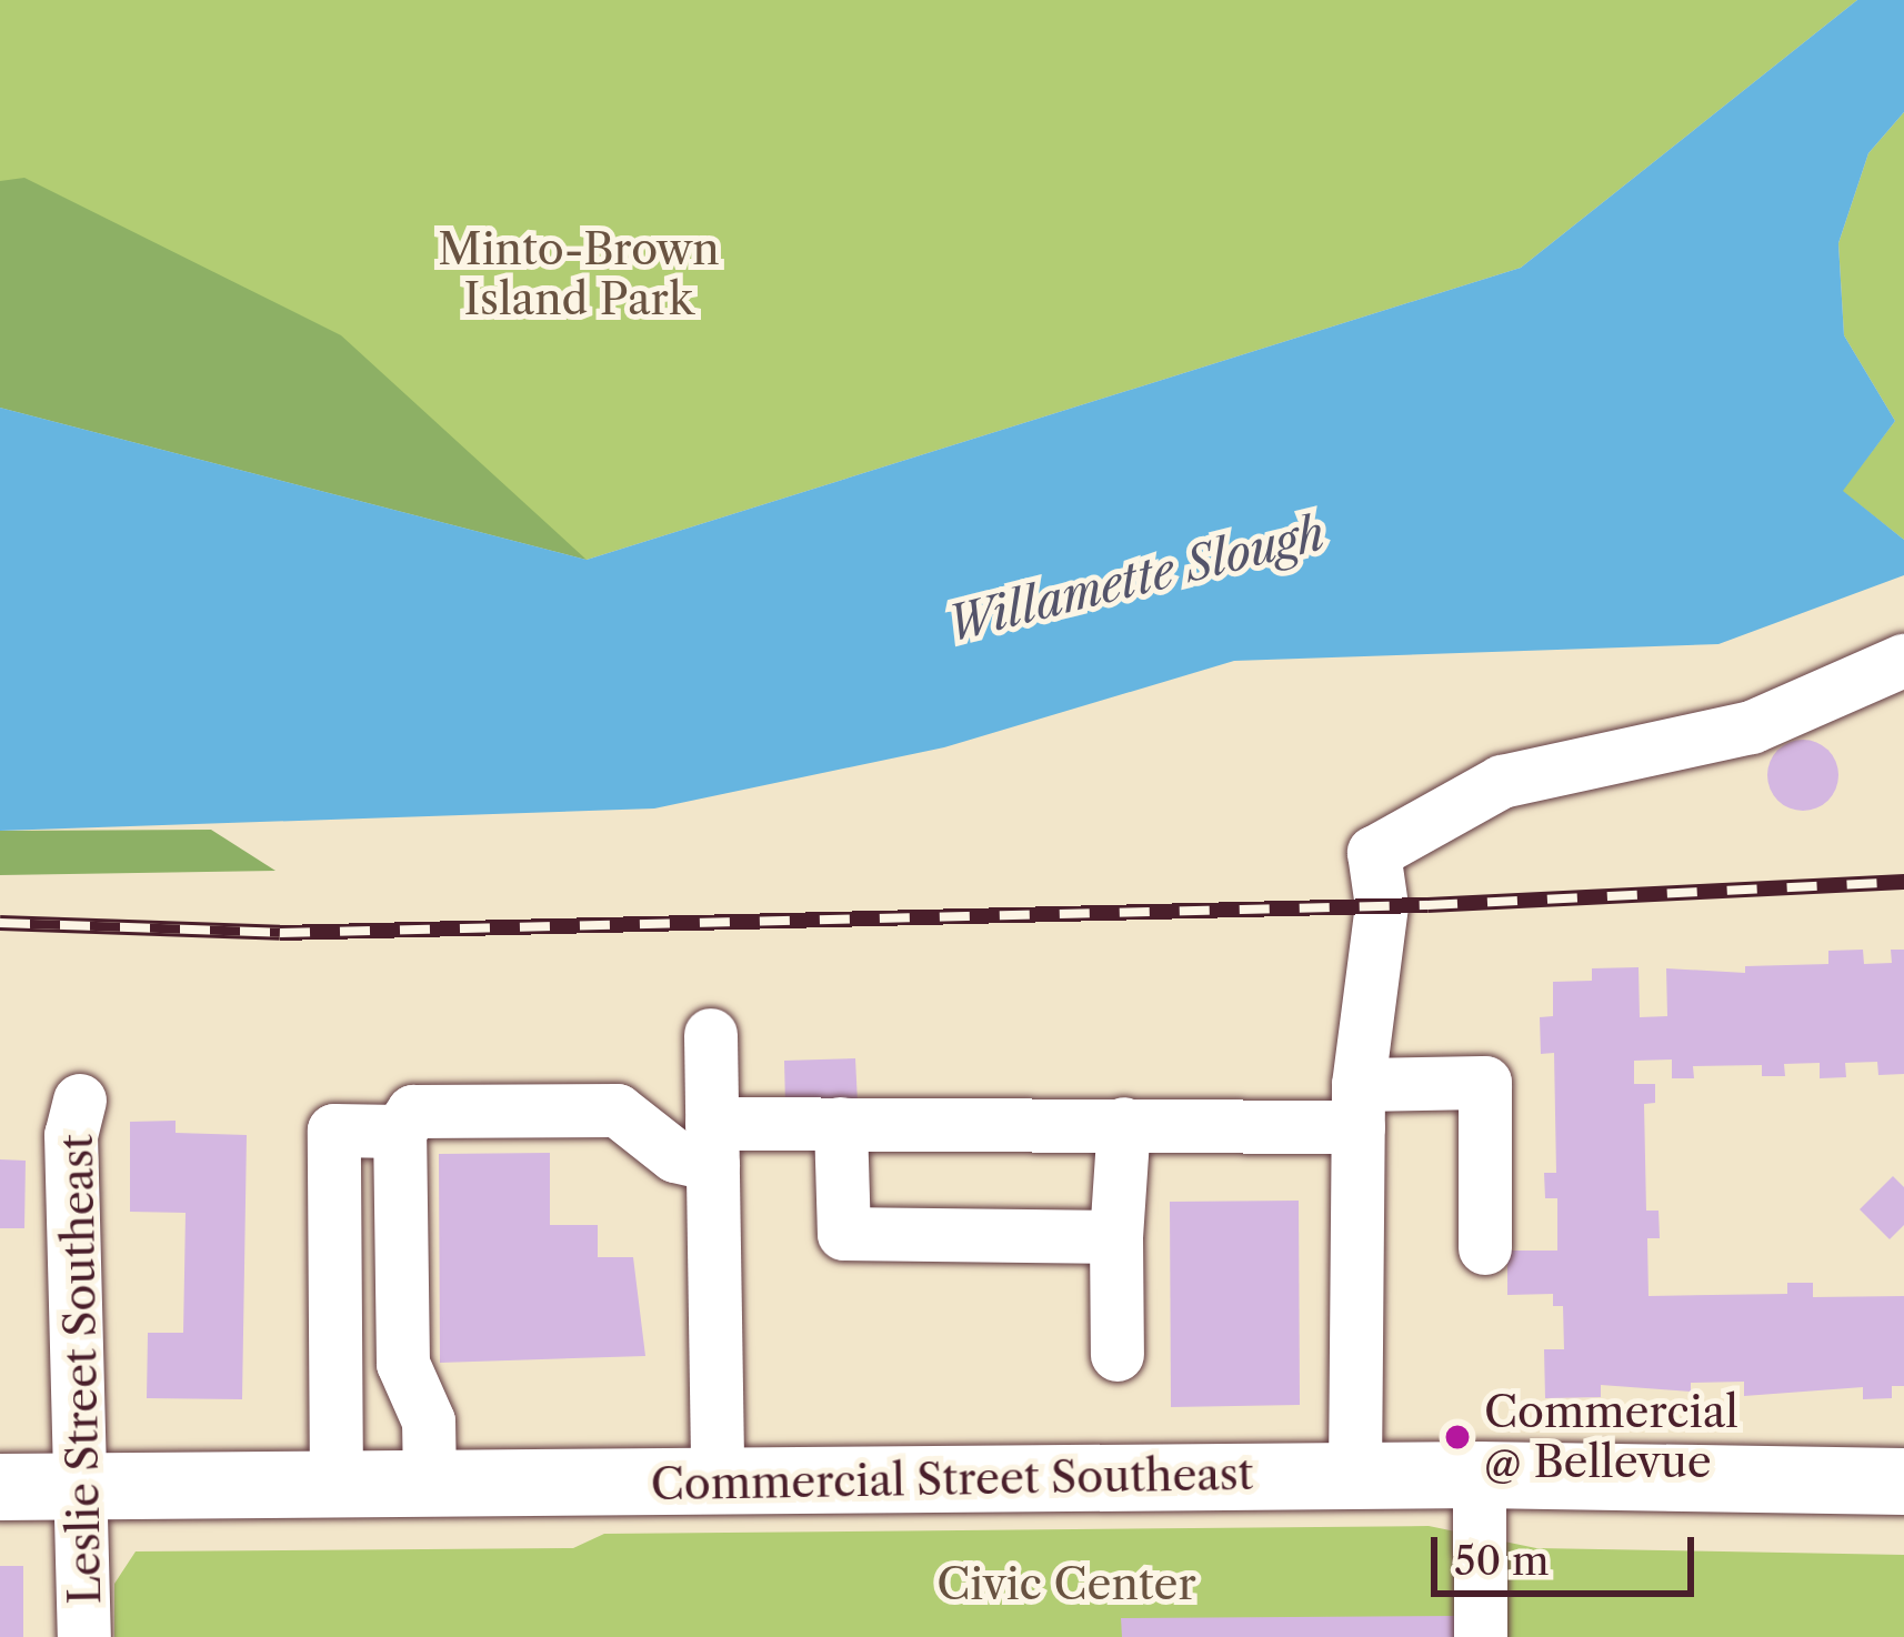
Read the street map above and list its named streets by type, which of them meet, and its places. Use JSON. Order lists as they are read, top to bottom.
{
  "streets": {
    "main road": ["Commercial Street Southeast"],
    "street": ["Leslie Street Southeast"]
  },
  "crossings": [
    ["Leslie Street Southeast", "Commercial Street Southeast"]
  ],
  "water": ["Willamette Slough"],
  "parks": ["Minto-Brown Island Park", "Civic Center"],
  "places": ["Commercial @ Bellevue"],
  "scale_bar": "50 m"
}
